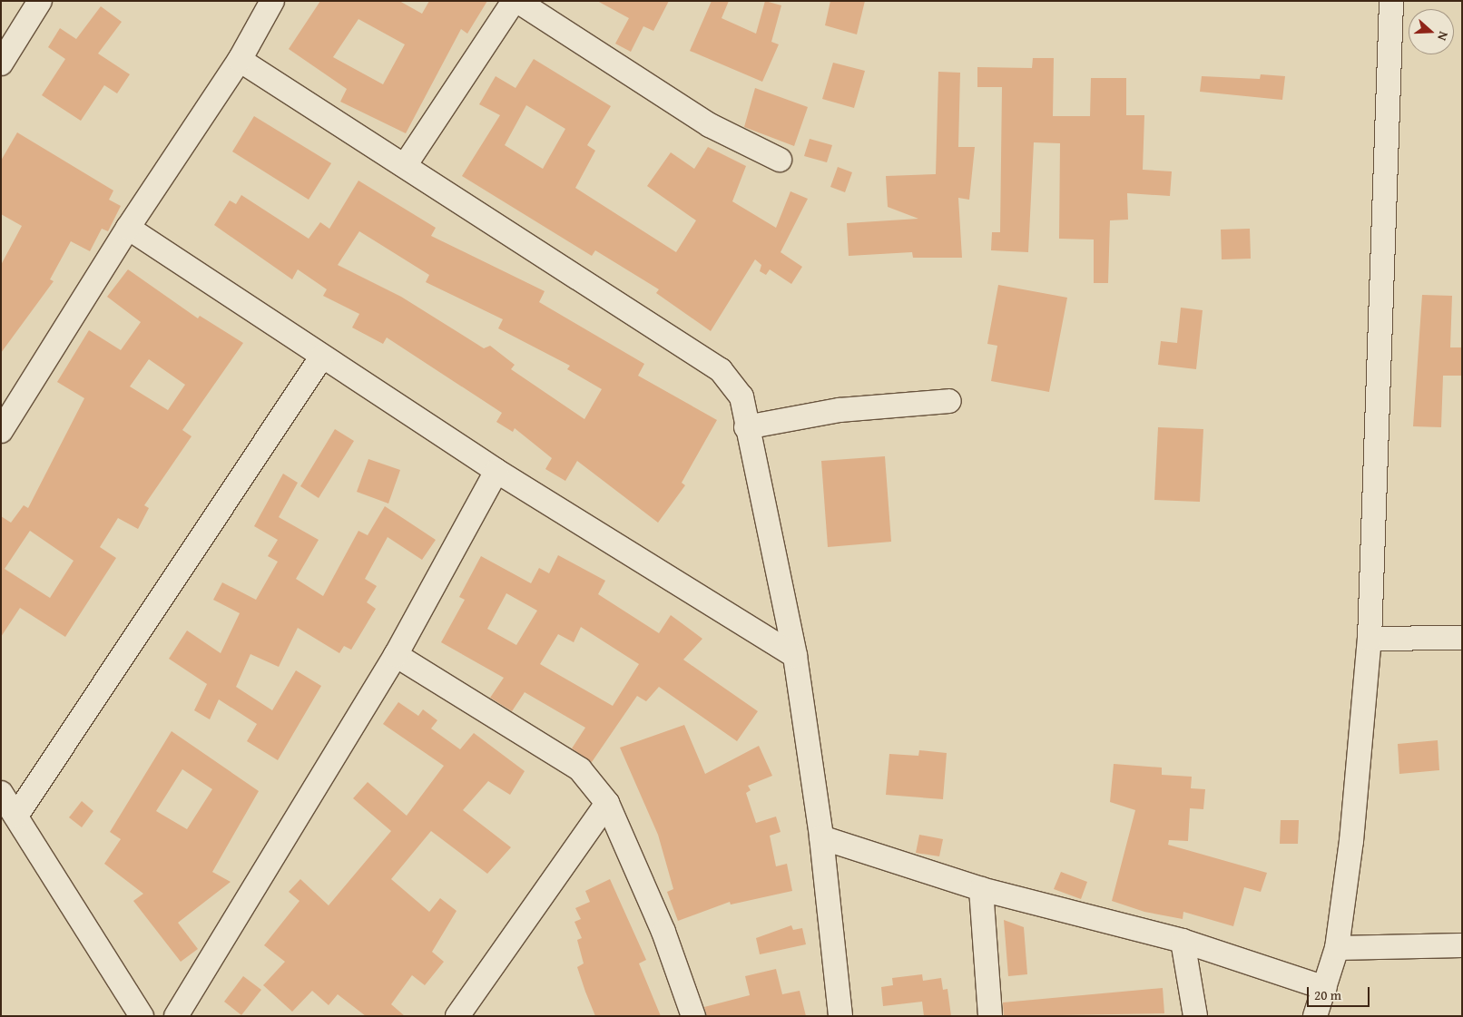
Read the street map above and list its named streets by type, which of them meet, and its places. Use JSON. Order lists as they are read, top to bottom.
{
  "scale_bar": "20 m",
  "north": "right"
}
